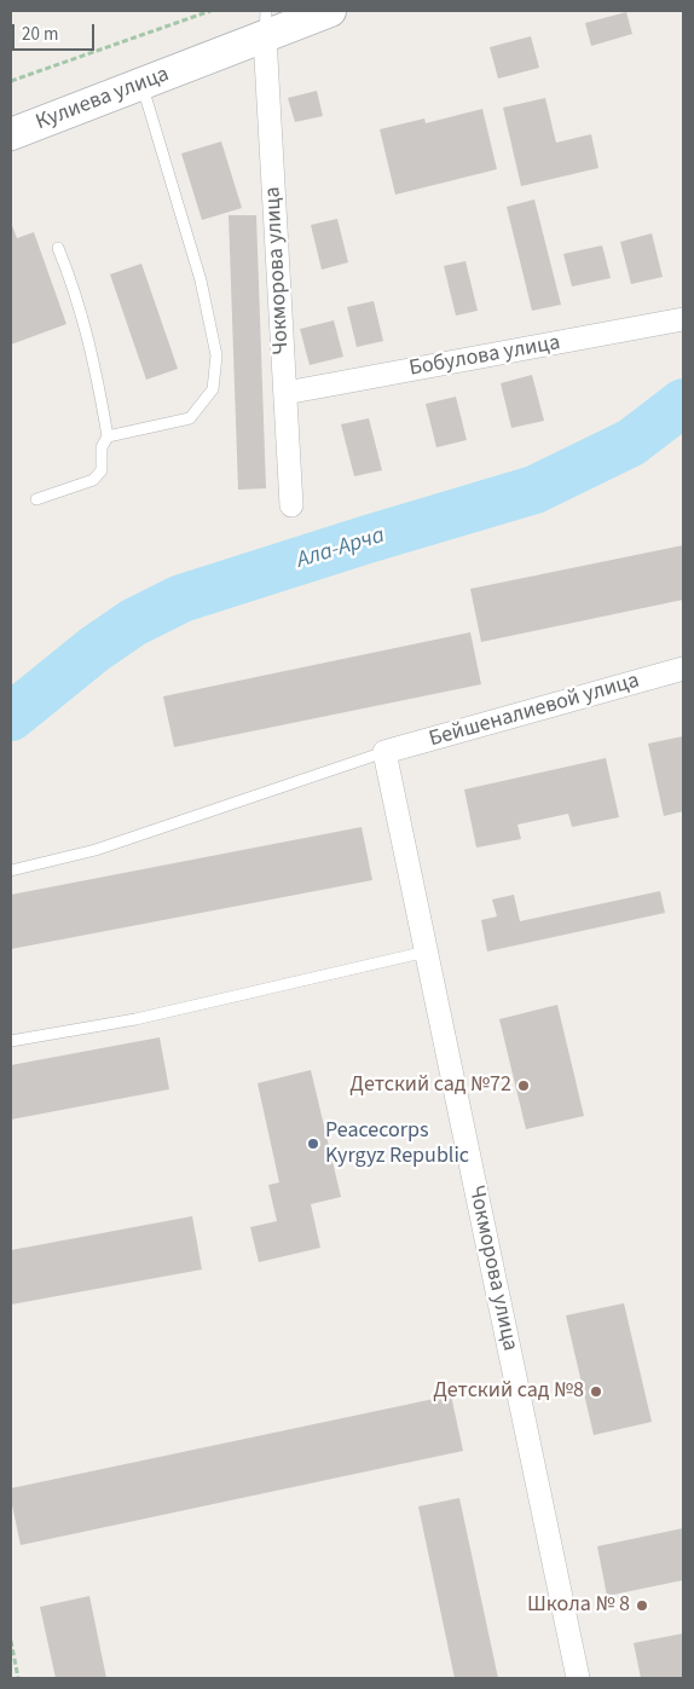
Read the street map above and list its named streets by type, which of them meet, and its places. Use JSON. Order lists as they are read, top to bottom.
{
  "streets": {
    "main road": ["Кулиева улица"],
    "street": ["Чокморова улица", "Бобулова улица", "Бейшеналиевой улица"]
  },
  "crossings": [
    ["Кулиева улица", "Чокморова улица"],
    ["Чокморова улица", "Бобулова улица"],
    ["Чокморова улица", "Бейшеналиевой улица"]
  ],
  "water": ["Ала-Арча"],
  "places": [
    "Детский сад №72",
    "Peacecorps Kyrgyz Republic",
    "Детский сад №8",
    "Школа № 8"
  ],
  "scale_bar": "20 m"
}
